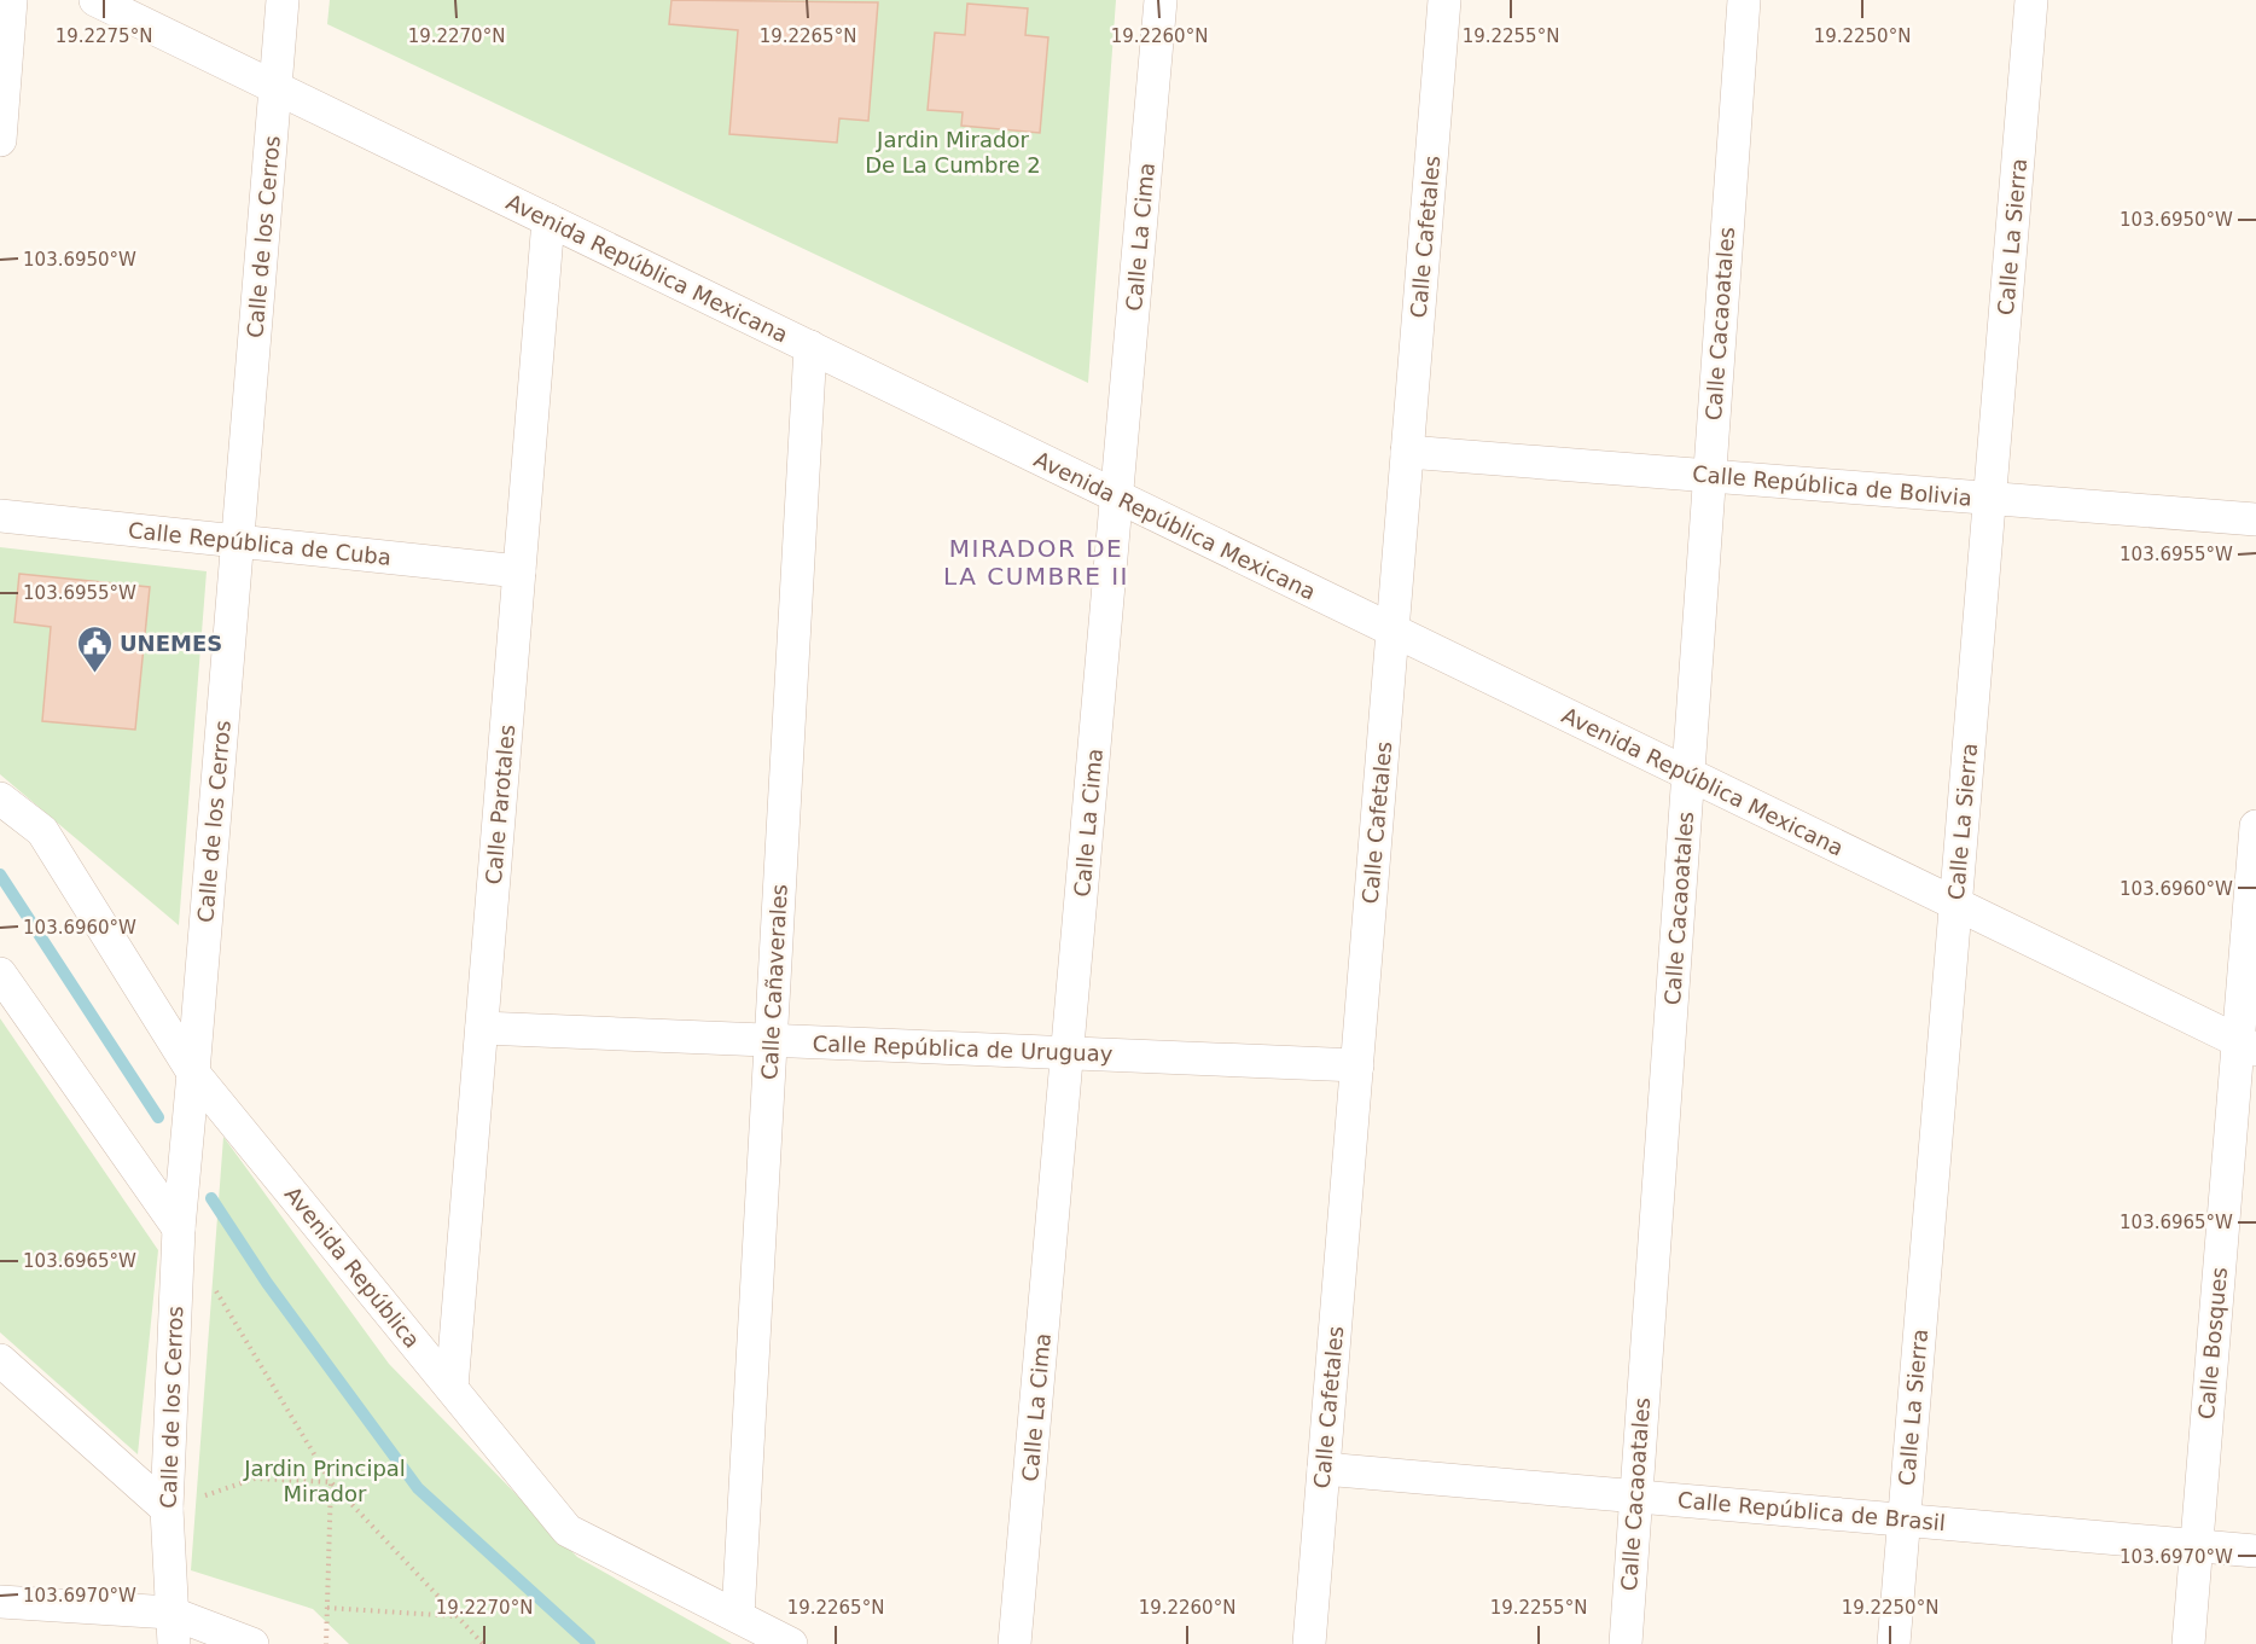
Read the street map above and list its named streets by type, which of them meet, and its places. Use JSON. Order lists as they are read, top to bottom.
{
  "streets": {
    "street": [
      "Calle de los Cerros",
      "Calle La Cima",
      "Calle Cafetales",
      "Calle La Sierra",
      "Avenida República Mexicana",
      "Calle Cacaoatales",
      "Calle República de Bolivia",
      "Calle República de Cuba",
      "Calle Parotales",
      "Calle Cañaverales",
      "Calle República de Uruguay",
      "Avenida República",
      "Calle Bosques",
      "Calle República de Brasil"
    ]
  },
  "crossings": [
    ["Calle de los Cerros", "Avenida República Mexicana"],
    ["Calle de los Cerros", "Calle República de Cuba"],
    ["Calle de los Cerros", "Avenida República"],
    ["Calle La Cima", "Avenida República Mexicana"],
    ["Calle La Cima", "Calle República de Uruguay"],
    ["Calle Cafetales", "Avenida República Mexicana"],
    ["Calle Cafetales", "Calle República de Bolivia"],
    ["Calle Cafetales", "Calle República de Uruguay"],
    ["Calle Cafetales", "Calle República de Brasil"],
    ["Calle La Sierra", "Avenida República Mexicana"],
    ["Calle La Sierra", "Calle República de Bolivia"],
    ["Calle La Sierra", "Calle República de Brasil"],
    ["Avenida República Mexicana", "Calle Cacaoatales"],
    ["Avenida República Mexicana", "Calle Parotales"],
    ["Avenida República Mexicana", "Calle Cañaverales"],
    ["Avenida República Mexicana", "Calle Bosques"],
    ["Calle Cacaoatales", "Calle República de Bolivia"],
    ["Calle Cacaoatales", "Calle República de Brasil"],
    ["Calle República de Cuba", "Calle Parotales"],
    ["Calle Parotales", "Calle República de Uruguay"],
    ["Calle Parotales", "Avenida República"],
    ["Calle Cañaverales", "Calle República de Uruguay"],
    ["Calle Cañaverales", "Avenida República"],
    ["Calle Bosques", "Calle República de Brasil"]
  ],
  "districts": ["MIRADOR DE LA CUMBRE II"],
  "parks": ["Jardin Mirador De La Cumbre 2", "Jardin Principal Mirador"],
  "places": {
    "public building": ["UNEMES"]
  },
  "coordinates": [
    "19.2275°N",
    "19.2270°N",
    "19.2265°N",
    "19.2260°N",
    "19.2255°N",
    "19.2250°N",
    "103.6950°W",
    "103.6955°W",
    "103.6960°W",
    "103.6965°W",
    "103.6970°W"
  ]
}
